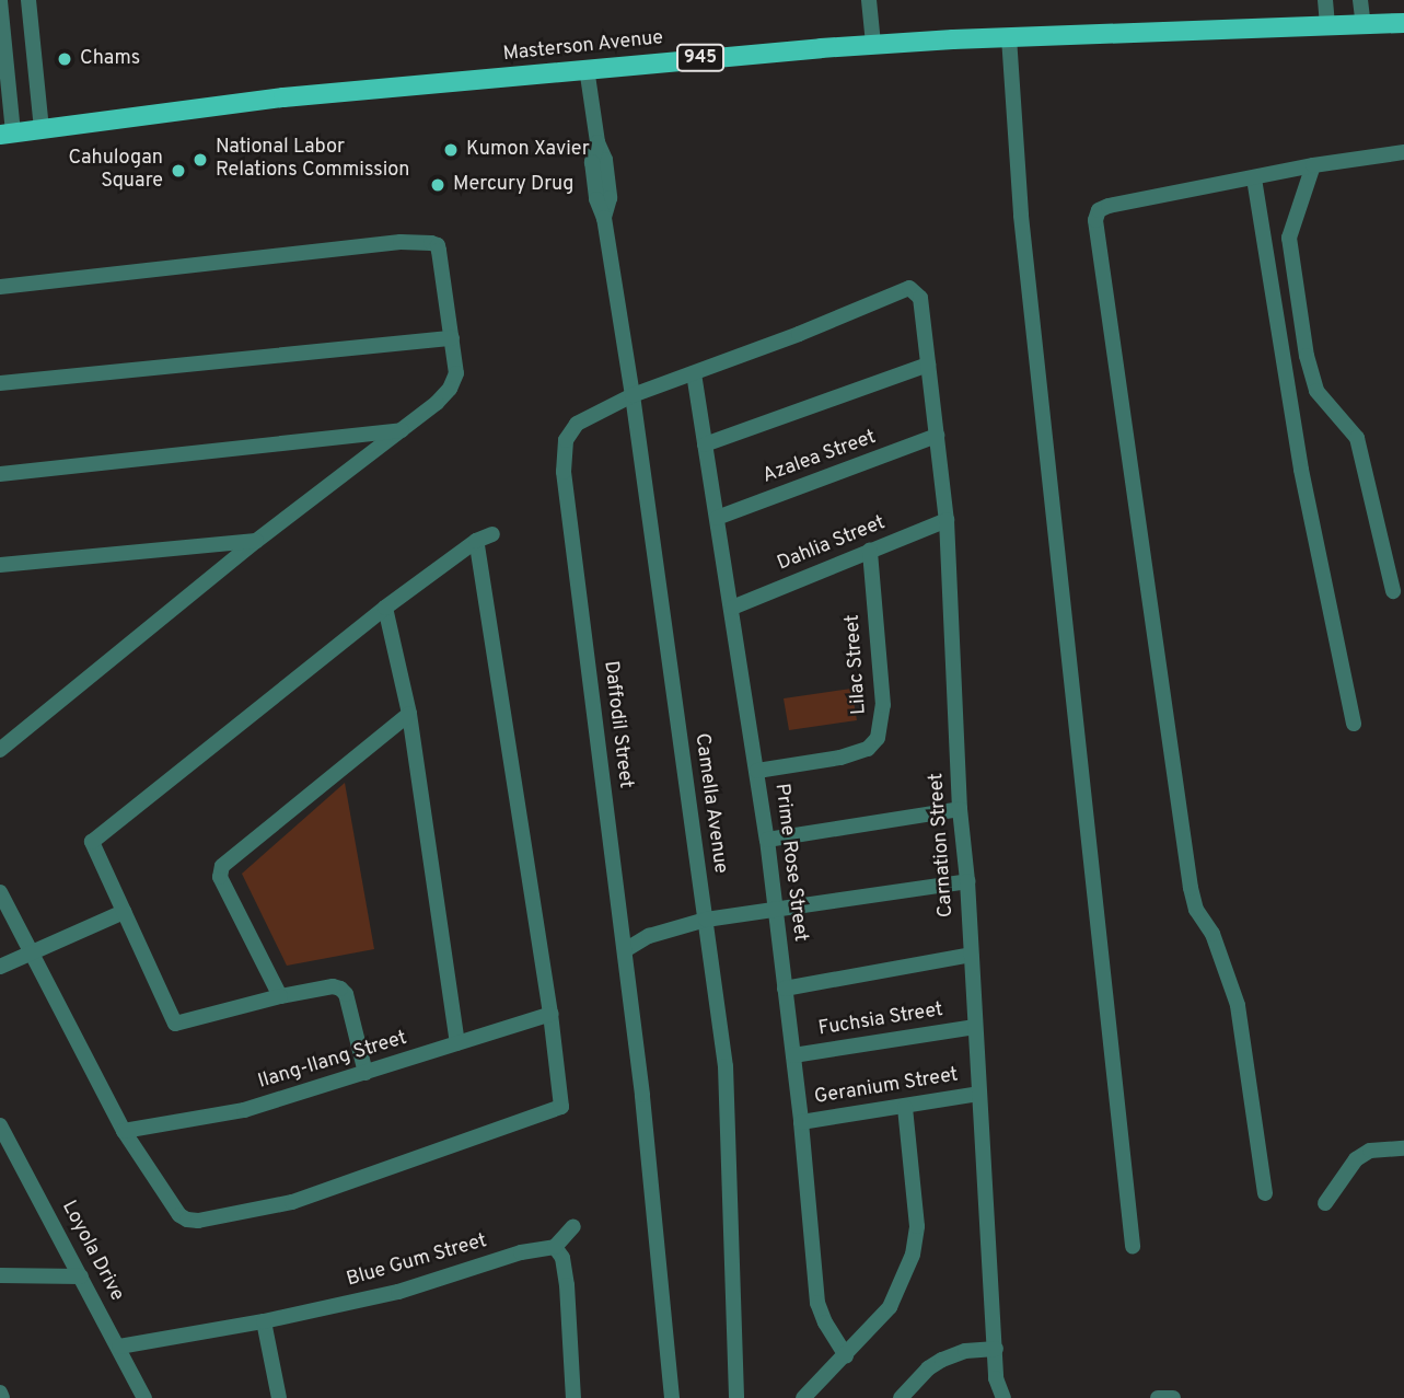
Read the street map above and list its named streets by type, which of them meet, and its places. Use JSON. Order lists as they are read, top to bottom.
{
  "streets": {
    "main road": ["Masterson Avenue", "945"],
    "street": [
      "Azalea Street",
      "Dahlia Street",
      "Lilac Street",
      "Daffodil Street",
      "Camella Avenue",
      "Carnation Street",
      "Prime Rose Street",
      "Fuchsia Street",
      "Ilang-Ilang Street",
      "Geranium Street",
      "Loyola Drive",
      "Blue Gum Street"
    ]
  },
  "crossings": [
    ["Masterson Avenue", "Camella Avenue"],
    ["Azalea Street", "Carnation Street"],
    ["Azalea Street", "Prime Rose Street"],
    ["Dahlia Street", "Lilac Street"],
    ["Dahlia Street", "Carnation Street"],
    ["Dahlia Street", "Prime Rose Street"],
    ["Lilac Street", "Prime Rose Street"],
    ["Daffodil Street", "Camella Avenue"],
    ["Daffodil Street", "Carnation Street"],
    ["Daffodil Street", "Prime Rose Street"],
    ["Carnation Street", "Fuchsia Street"],
    ["Carnation Street", "Geranium Street"],
    ["Prime Rose Street", "Fuchsia Street"],
    ["Prime Rose Street", "Geranium Street"],
    ["Loyola Drive", "Blue Gum Street"]
  ],
  "places": [
    "Chams",
    "Kumon Xavier",
    "National Labor Relations Commission",
    "Cahulogan Square",
    "Mercury Drug"
  ]
}
